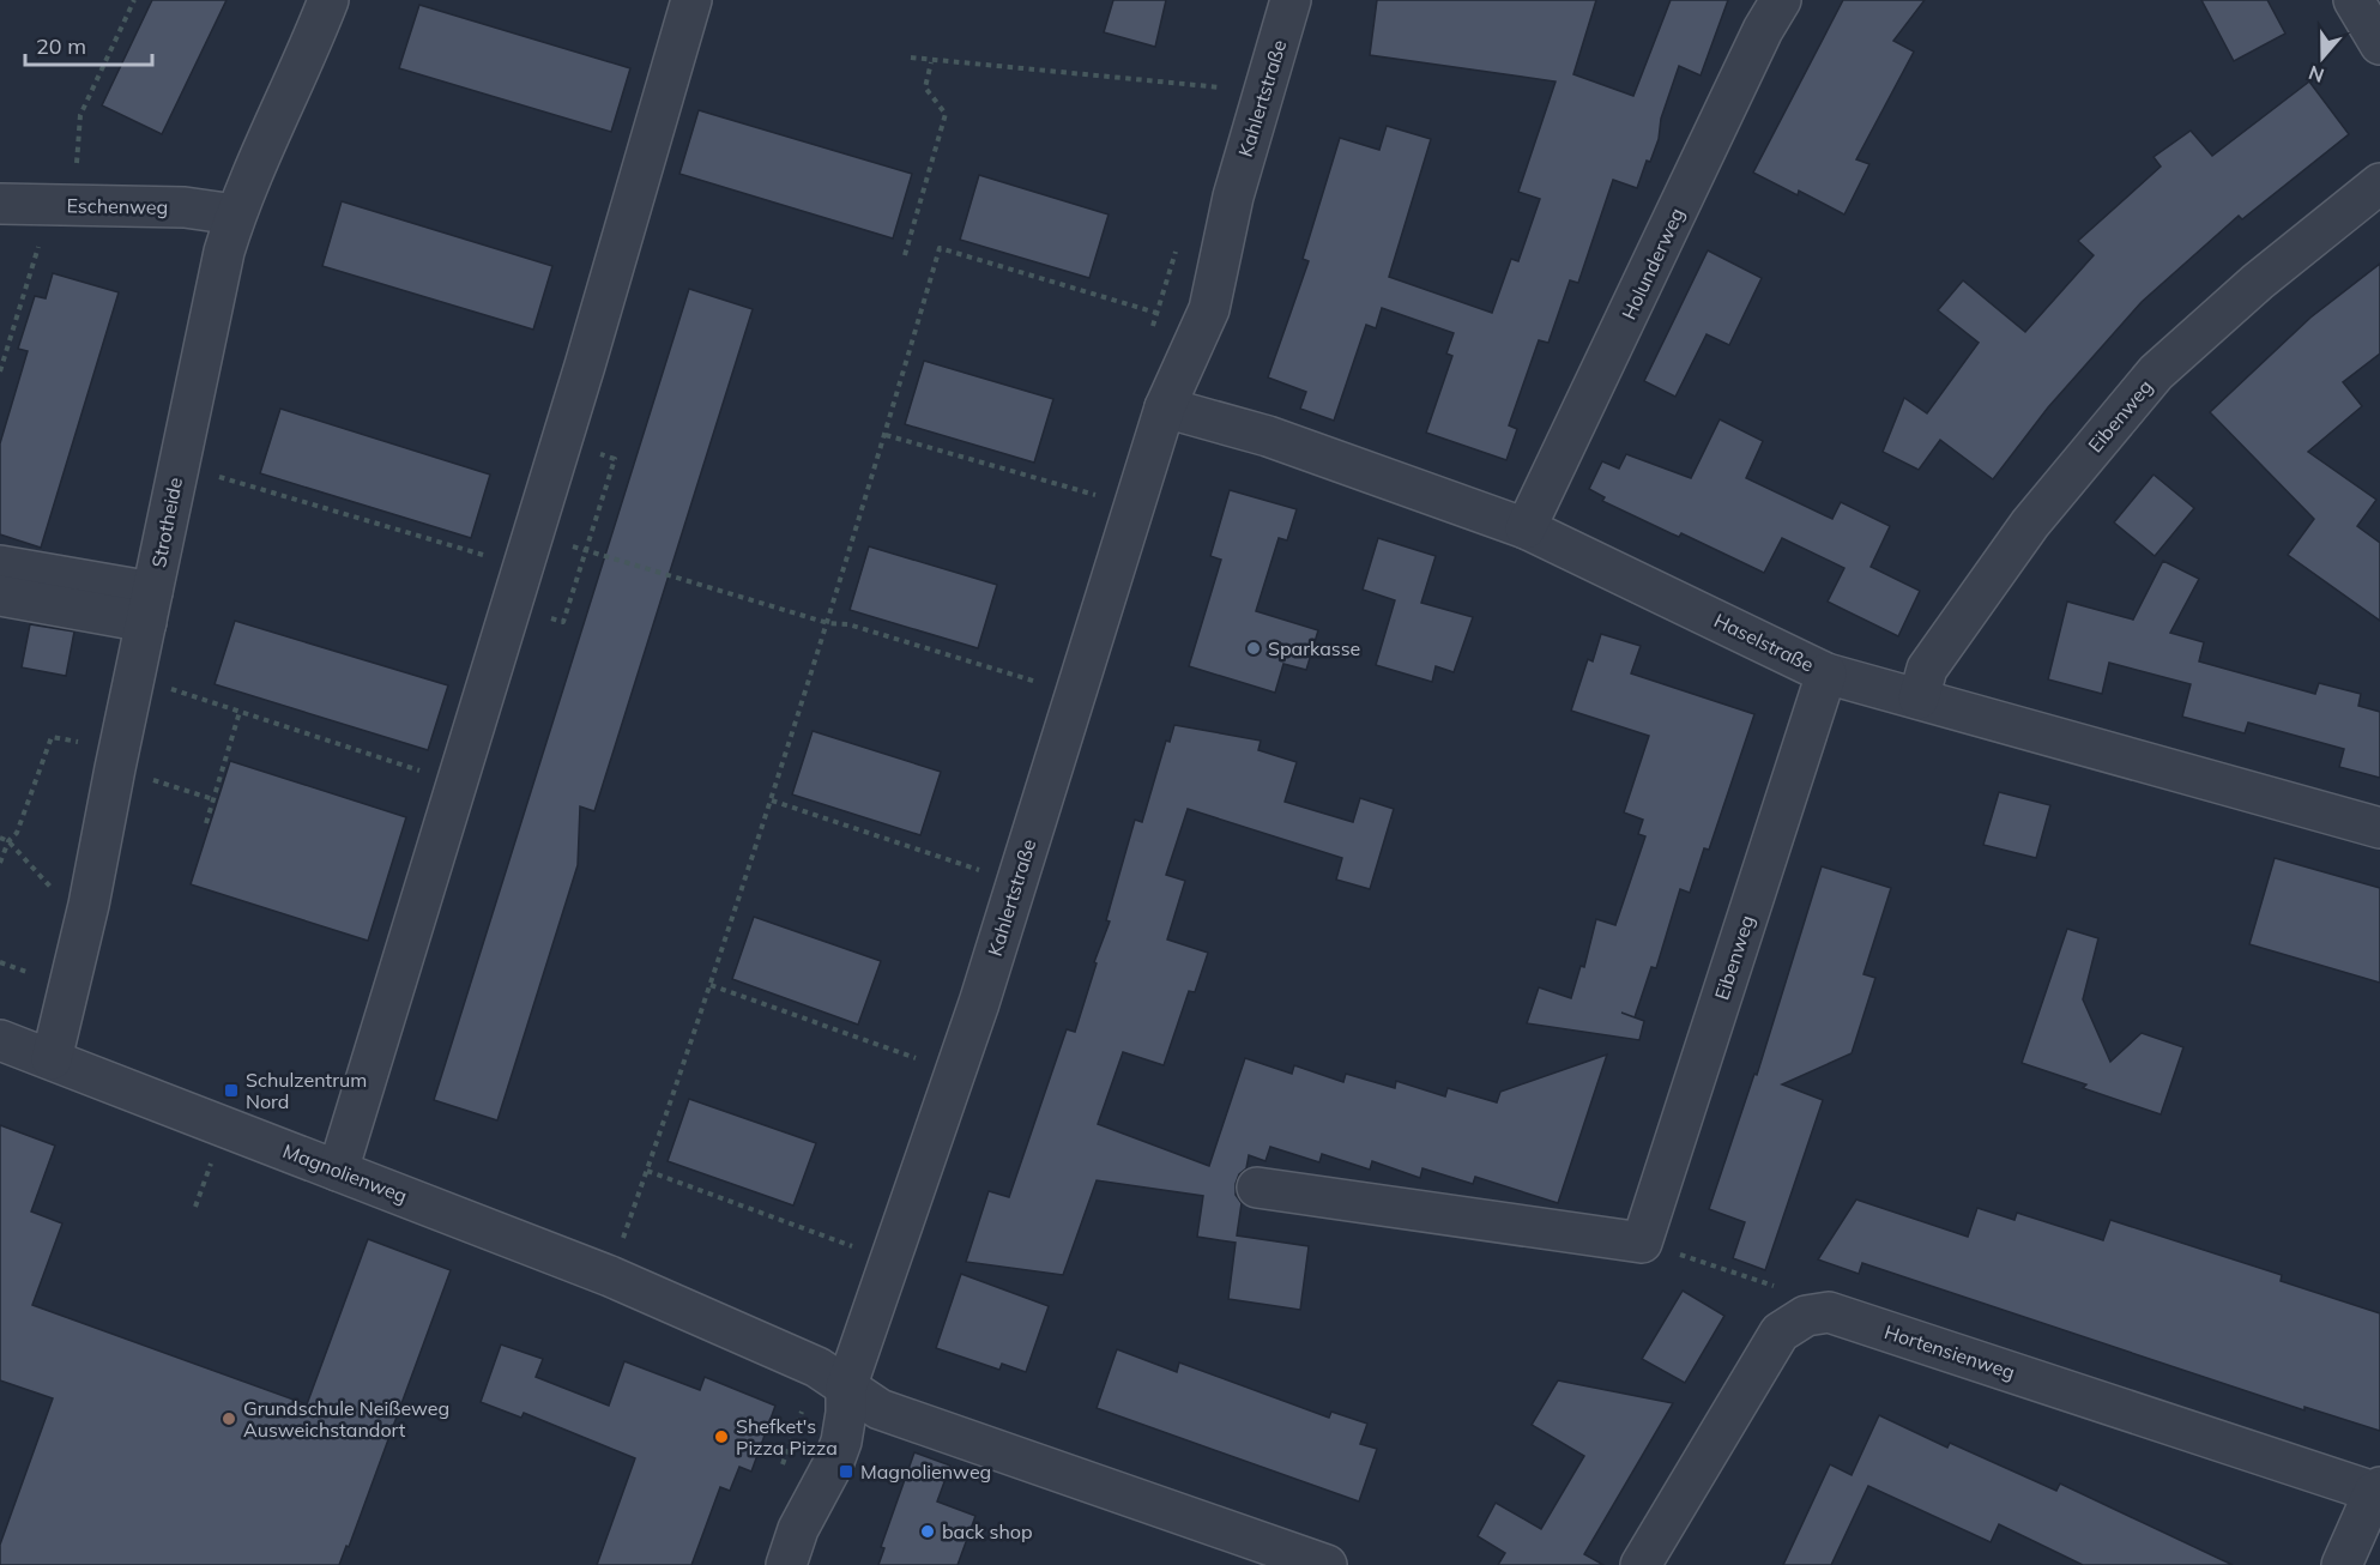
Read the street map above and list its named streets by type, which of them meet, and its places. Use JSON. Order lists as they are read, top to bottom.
{
  "streets": {
    "street": [
      "Kahlertstraße",
      "Eschenweg",
      "Holunderweg",
      "Eibenweg",
      "Strotheide",
      "Haselstraße",
      "Magnolienweg",
      "Hortensienweg"
    ]
  },
  "crossings": [
    ["Kahlertstraße", "Haselstraße"],
    ["Kahlertstraße", "Magnolienweg"],
    ["Eschenweg", "Strotheide"],
    ["Holunderweg", "Haselstraße"],
    ["Eibenweg", "Haselstraße"],
    ["Strotheide", "Magnolienweg"]
  ],
  "places": {
    "other": [
      "Sparkasse",
      "Grundschule Neißeweg Ausweichstandort",
      "Shefket's Pizza Pizza",
      "back shop"
    ],
    "transit": ["Schulzentrum Nord", "Magnolienweg"]
  },
  "scale_bar": "20 m",
  "north": "bottom"
}
